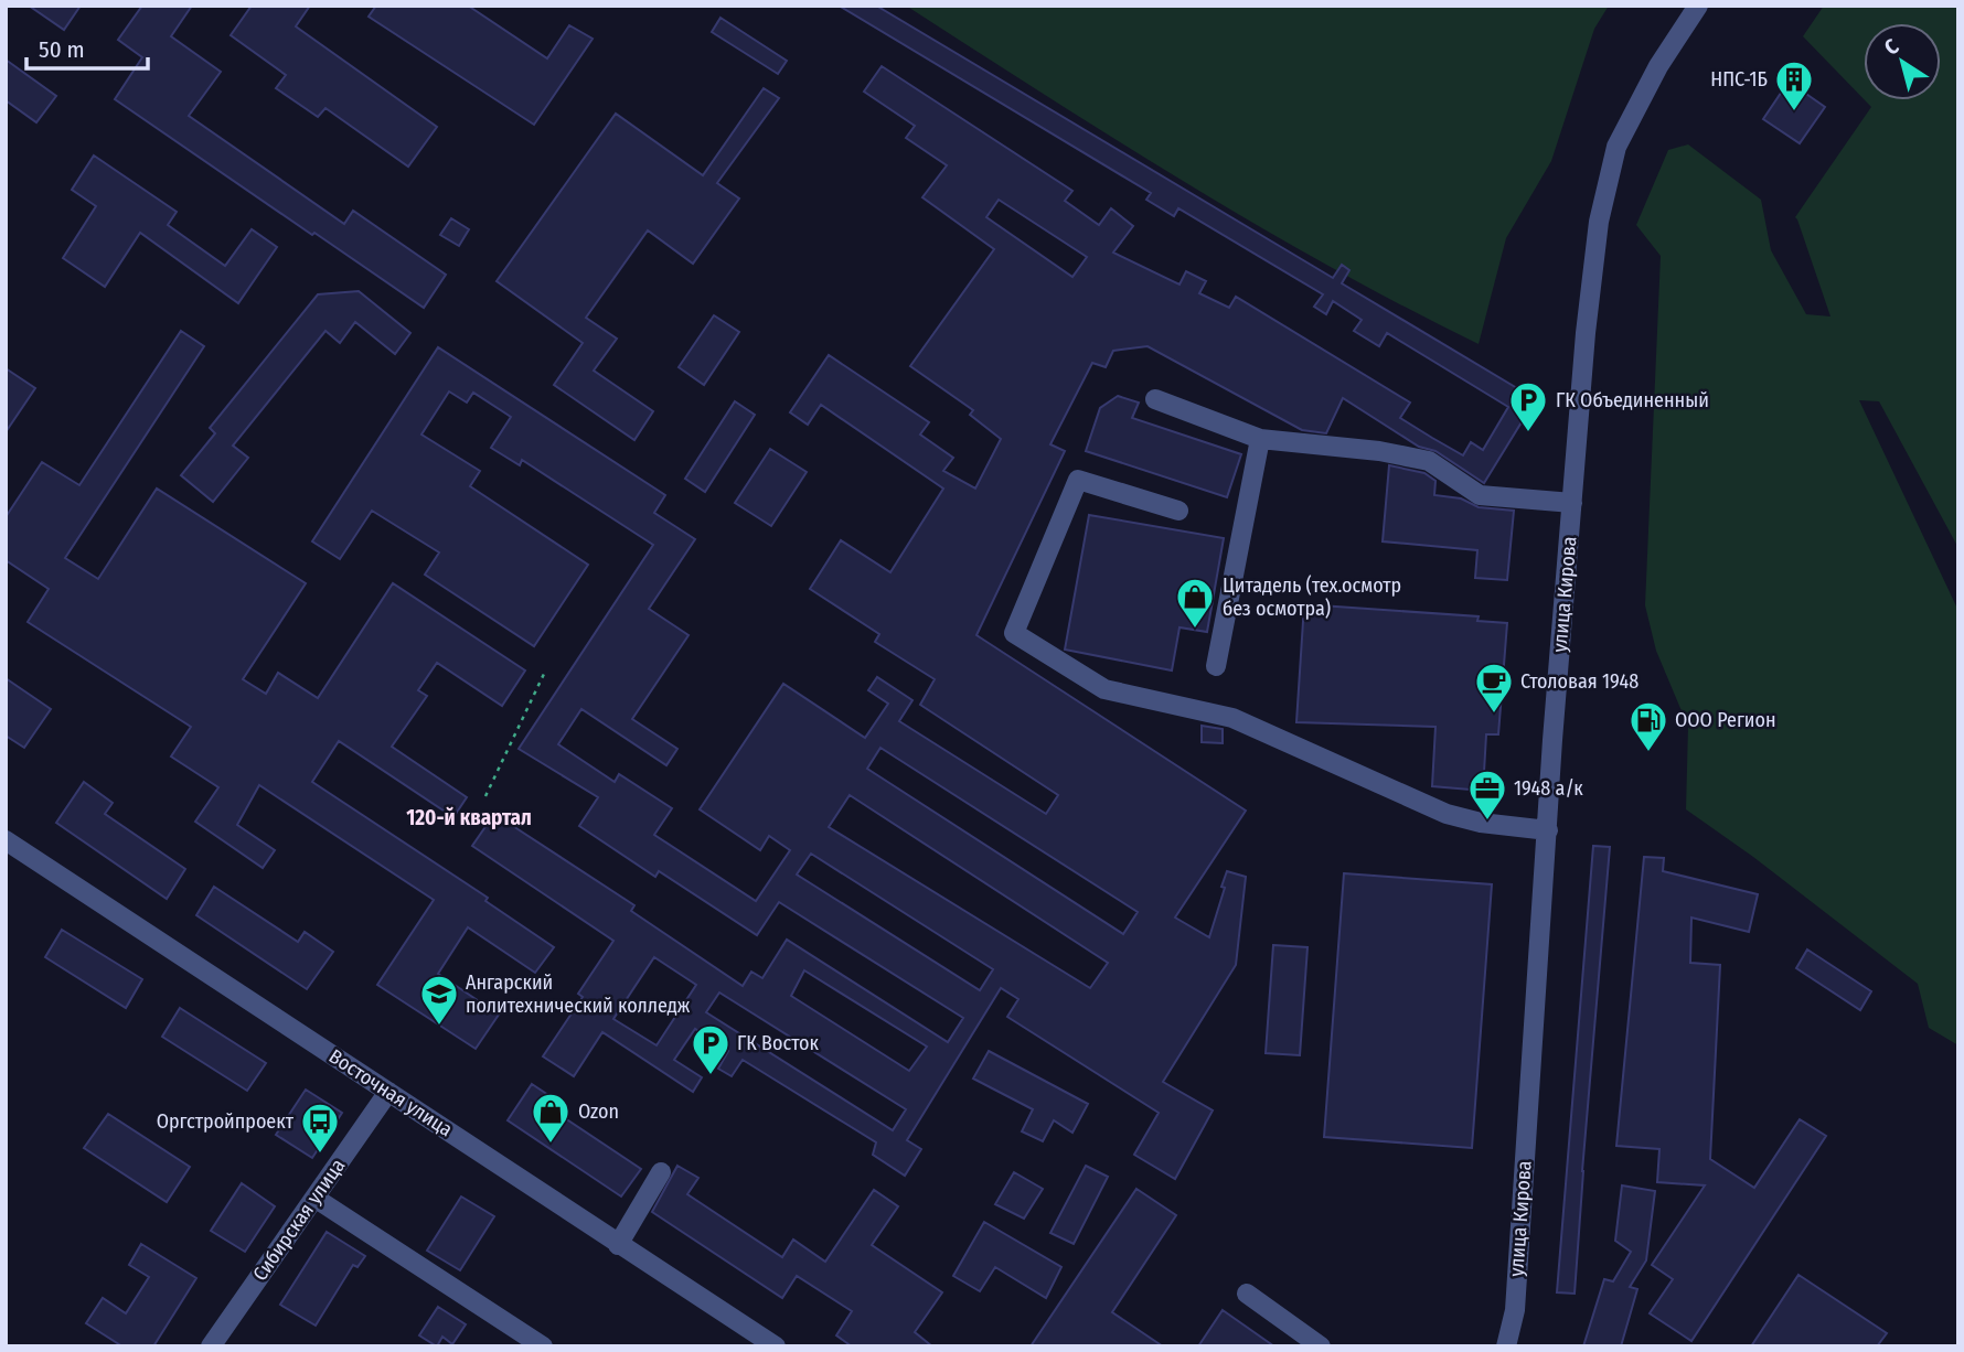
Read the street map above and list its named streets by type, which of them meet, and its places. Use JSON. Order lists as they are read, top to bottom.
{
  "streets": {
    "street": ["улица Кирова", "Восточная улица", "Сибирская улица"]
  },
  "crossings": [
    ["Восточная улица", "Сибирская улица"]
  ],
  "districts": ["120-й квартал"],
  "places": {
    "building": ["НПС-1Б"],
    "parking": ["ГК Объединенный", "ГК Восток"],
    "shop": ["Цитадель (тех.осмотр без осмотра)", "Ozon"],
    "cafe": ["Столовая 1948"],
    "fuel station": ["ООО Регион"],
    "office": ["1948 а/к"],
    "school or university": ["Ангарский политехнический колледж"],
    "bus stop": ["Оргстройпроект"]
  },
  "scale_bar": "50 m",
  "north": "top left"
}
